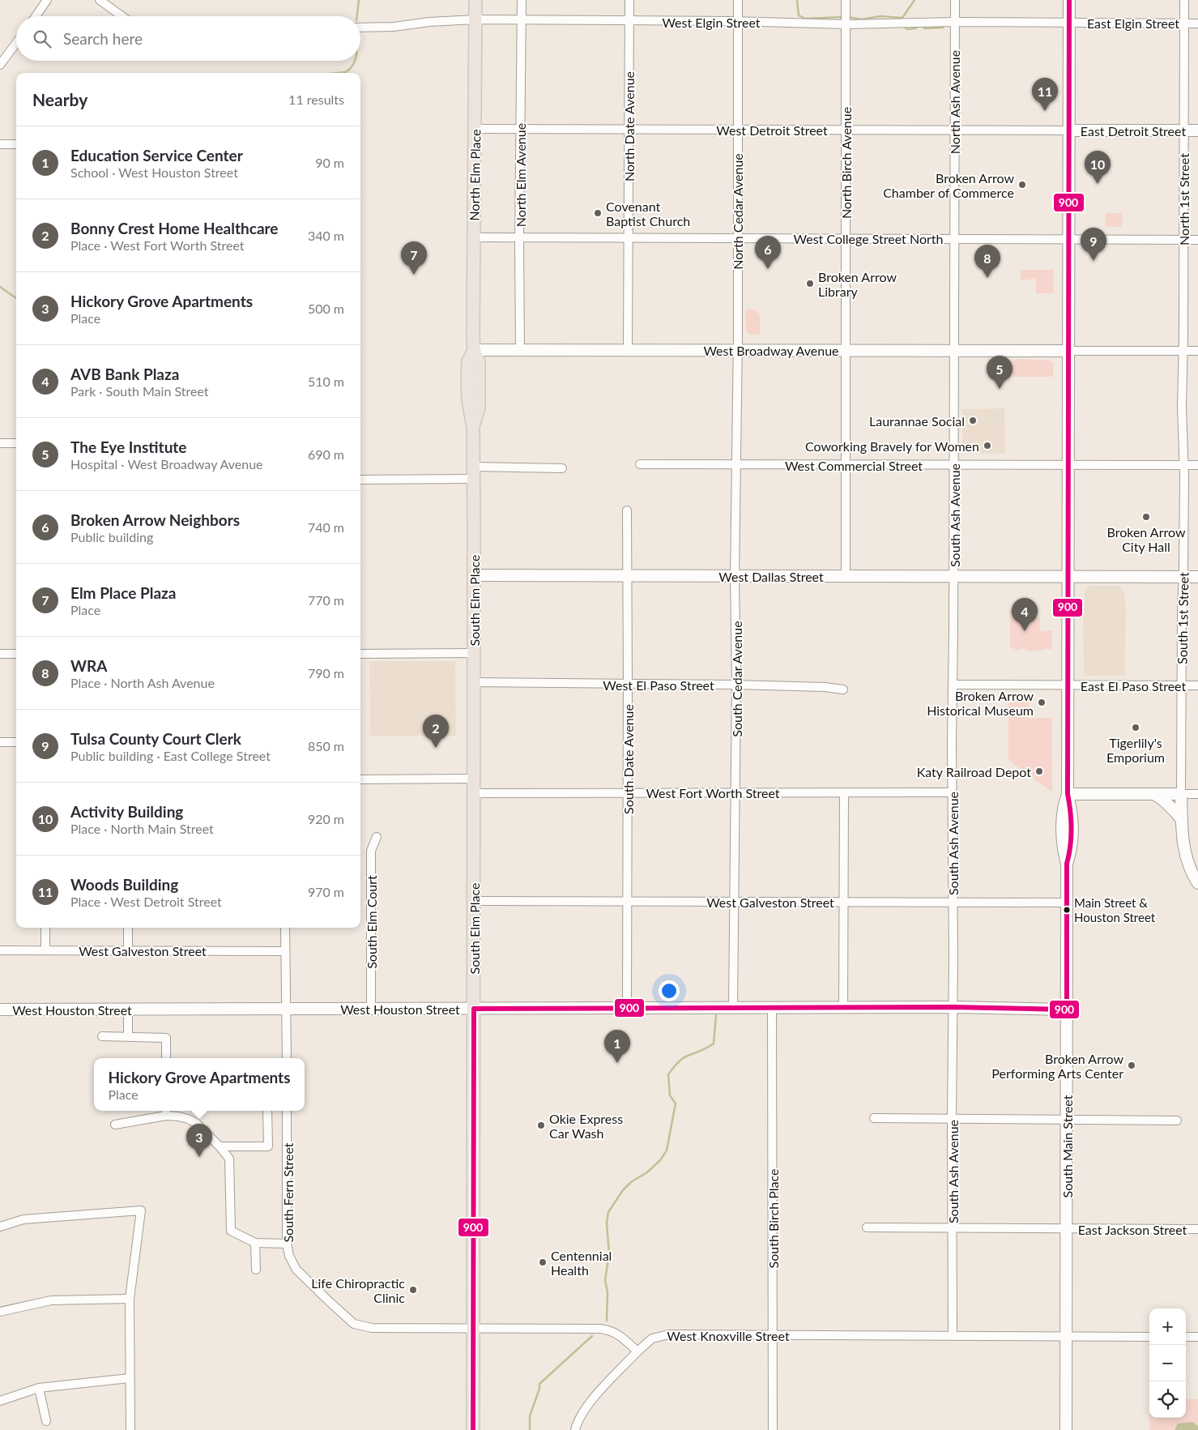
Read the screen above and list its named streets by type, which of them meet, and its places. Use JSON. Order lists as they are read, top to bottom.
{
  "streets": {
    "main road": ["North Elm Place", "South Elm Place"],
    "street": [
      "West Elgin Street",
      "East Elgin Street",
      "North Ash Avenue",
      "North Date Avenue",
      "West Detroit Street",
      "East Detroit Street",
      "North Birch Avenue",
      "North Elm Avenue",
      "North 1st Street",
      "North Cedar Avenue",
      "West College Street North",
      "West Broadway Avenue",
      "West Commercial Street",
      "South Ash Avenue",
      "West Dallas Street",
      "South 1st Street",
      "South Cedar Avenue",
      "West El Paso Street",
      "East El Paso Street",
      "South Date Avenue",
      "West Fort Worth Street",
      "West Galveston Street",
      "South Elm Court",
      "West Houston Street",
      "South Main Street",
      "South Fern Street",
      "South Birch Place",
      "East Jackson Street",
      "West Knoxville Street"
    ]
  },
  "crossings": [
    ["West Elgin Street", "East Elgin Street"],
    ["West Elgin Street", "North Ash Avenue"],
    ["West Elgin Street", "North Date Avenue"],
    ["West Elgin Street", "North Birch Avenue"],
    ["West Elgin Street", "North Elm Place"],
    ["West Elgin Street", "North Elm Avenue"],
    ["West Elgin Street", "North Cedar Avenue"],
    ["West Elgin Street", "South Main Street"],
    ["East Elgin Street", "North 1st Street"],
    ["East Elgin Street", "South Main Street"],
    ["North Ash Avenue", "West Detroit Street"],
    ["North Ash Avenue", "West College Street North"],
    ["North Ash Avenue", "West Broadway Avenue"],
    ["North Ash Avenue", "South Ash Avenue"],
    ["North Date Avenue", "West Detroit Street"],
    ["North Date Avenue", "West College Street North"],
    ["North Date Avenue", "West Broadway Avenue"],
    ["West Detroit Street", "East Detroit Street"],
    ["West Detroit Street", "North Birch Avenue"],
    ["West Detroit Street", "North Elm Place"],
    ["West Detroit Street", "North Elm Avenue"],
    ["West Detroit Street", "North Cedar Avenue"],
    ["West Detroit Street", "South Main Street"],
    ["East Detroit Street", "North 1st Street"],
    ["East Detroit Street", "South Main Street"],
    ["North Birch Avenue", "West College Street North"],
    ["North Birch Avenue", "West Broadway Avenue"],
    ["North Birch Avenue", "West Commercial Street"],
    ["North Birch Avenue", "West Dallas Street"],
    ["North Elm Place", "West College Street North"],
    ["North Elm Place", "West Broadway Avenue"],
    ["North Elm Place", "South Elm Place"],
    ["North Elm Avenue", "West College Street North"],
    ["North Elm Avenue", "West Broadway Avenue"],
    ["North 1st Street", "West College Street North"],
    ["North 1st Street", "South 1st Street"],
    ["North Cedar Avenue", "West College Street North"],
    ["North Cedar Avenue", "West Broadway Avenue"],
    ["North Cedar Avenue", "South Cedar Avenue"],
    ["West College Street North", "South Main Street"],
    ["West Broadway Avenue", "South Ash Avenue"],
    ["West Broadway Avenue", "South Elm Place"],
    ["West Broadway Avenue", "South Cedar Avenue"],
    ["West Broadway Avenue", "South Main Street"],
    ["West Commercial Street", "South Ash Avenue"],
    ["West Commercial Street", "South 1st Street"],
    ["West Commercial Street", "South Cedar Avenue"],
    ["West Commercial Street", "South Main Street"],
    ["South Ash Avenue", "West Dallas Street"],
    ["South Ash Avenue", "West Fort Worth Street"],
    ["South Ash Avenue", "West Galveston Street"],
    ["South Ash Avenue", "West Houston Street"],
    ["South Ash Avenue", "East Jackson Street"],
    ["South Ash Avenue", "West Knoxville Street"],
    ["West Dallas Street", "South Elm Place"],
    ["West Dallas Street", "South 1st Street"],
    ["West Dallas Street", "South Cedar Avenue"],
    ["West Dallas Street", "South Date Avenue"],
    ["West Dallas Street", "South Main Street"],
    ["South Elm Place", "West El Paso Street"],
    ["South Elm Place", "West Fort Worth Street"],
    ["South Elm Place", "West Galveston Street"],
    ["South Elm Place", "West Houston Street"],
    ["South Elm Place", "South Fern Street"],
    ["South 1st Street", "East El Paso Street"],
    ["South Cedar Avenue", "West El Paso Street"],
    ["South Cedar Avenue", "West Fort Worth Street"],
    ["South Cedar Avenue", "West Galveston Street"],
    ["South Cedar Avenue", "West Houston Street"],
    ["West El Paso Street", "South Date Avenue"],
    ["East El Paso Street", "South Main Street"],
    ["South Date Avenue", "West Fort Worth Street"],
    ["South Date Avenue", "West Galveston Street"],
    ["South Date Avenue", "West Houston Street"],
    ["West Galveston Street", "South Main Street"],
    ["South Elm Court", "West Houston Street"],
    ["West Houston Street", "South Main Street"],
    ["West Houston Street", "South Birch Place"],
    ["South Main Street", "East Jackson Street"],
    ["South Main Street", "West Knoxville Street"],
    ["South Birch Place", "West Knoxville Street"]
  ],
  "places": [
    "Broken Arrow Chamber of Commerce",
    "Covenant Baptist Church",
    "Broken Arrow Library",
    "Laurannae Social",
    "Coworking Bravely for Women",
    "Broken Arrow City Hall",
    "Broken Arrow Historical Museum",
    "Tigerlily's Emporium",
    "Katy Railroad Depot",
    "Main Street & Houston Street",
    "Broken Arrow Performing Arts Center",
    "Okie Express Car Wash",
    "Centennial Health",
    "Life Chiropractic Clinic"
  ],
  "lines": ["transit line 900"],
  "page": {
    "search": "Search here",
    "heading": ["Nearby", "11 results"],
    "pins": [
      "11",
      "10",
      "9",
      "6",
      "7",
      "8",
      "5",
      "4",
      "2",
      "1",
      "3"
    ],
    "list": [
      {
        "mark": "1",
        "name": "Education Service Center",
        "note": "School · West Houston Street",
        "value": "90 m"
      },
      {
        "mark": "2",
        "name": "Bonny Crest Home Healthcare",
        "note": "Place · West Fort Worth Street",
        "value": "340 m"
      },
      {
        "mark": "3",
        "name": "Hickory Grove Apartments",
        "note": "Place",
        "value": "500 m"
      },
      {
        "mark": "4",
        "name": "AVB Bank Plaza",
        "note": "Park · South Main Street",
        "value": "510 m"
      },
      {
        "mark": "5",
        "name": "The Eye Institute",
        "note": "Hospital · West Broadway Avenue",
        "value": "690 m"
      },
      {
        "mark": "6",
        "name": "Broken Arrow Neighbors",
        "note": "Public building",
        "value": "740 m"
      },
      {
        "mark": "7",
        "name": "Elm Place Plaza",
        "note": "Place",
        "value": "770 m"
      },
      {
        "mark": "8",
        "name": "WRA",
        "note": "Place · North Ash Avenue",
        "value": "790 m"
      },
      {
        "mark": "9",
        "name": "Tulsa County Court Clerk",
        "note": "Public building · East College Street",
        "value": "850 m"
      },
      {
        "mark": "10",
        "name": "Activity Building",
        "note": "Place · North Main Street",
        "value": "920 m"
      },
      {
        "mark": "11",
        "name": "Woods Building",
        "note": "Place · West Detroit Street",
        "value": "970 m"
      }
    ],
    "popup": ["Hickory Grove Apartments", "Place"],
    "map_buttons": ["+", "−"]
  }
}
